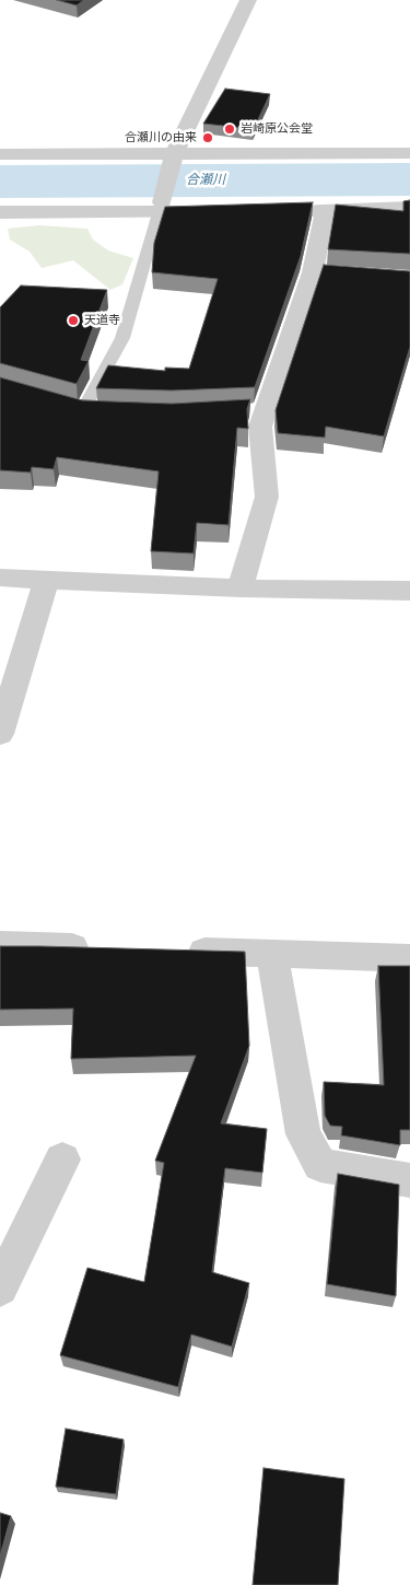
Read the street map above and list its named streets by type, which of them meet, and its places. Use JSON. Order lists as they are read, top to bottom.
{
  "water": ["合瀬川"],
  "places": ["岩崎原公会堂", "合瀬川の由来", "天道寺"]
}
